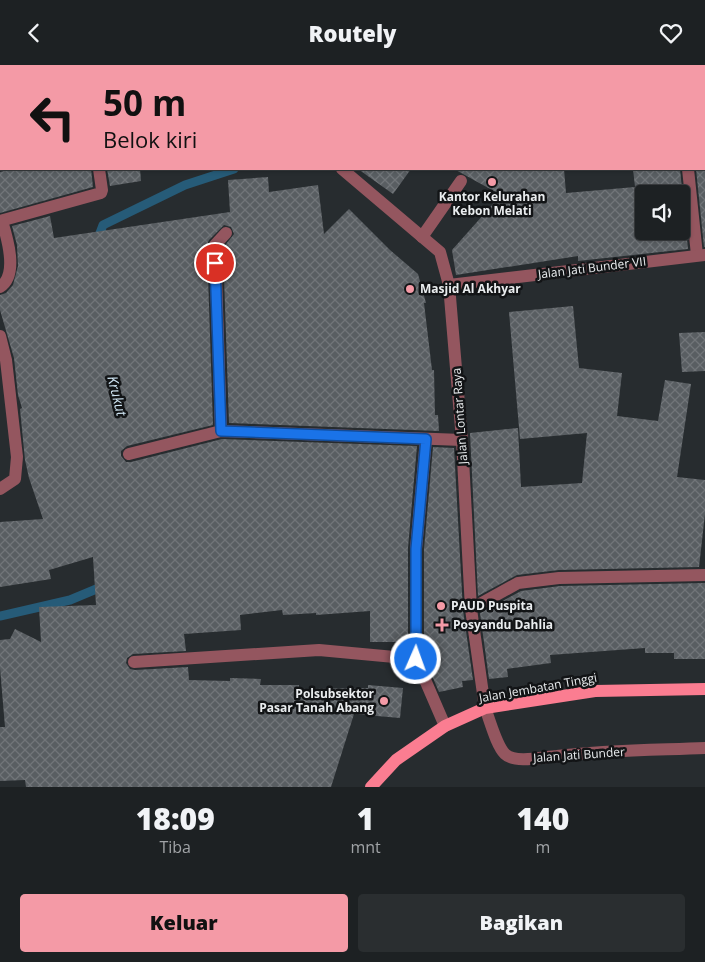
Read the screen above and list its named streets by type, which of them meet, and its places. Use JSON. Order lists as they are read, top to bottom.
{
  "streets": {
    "main road": ["Jalan Jembatan Tinggi"],
    "street": ["Jalan Jati Bunder VII", "Jalan Lontar Raya", "Jalan Jati Bunder"]
  },
  "crossings": [
    ["Jalan Jati Bunder VII", "Jalan Lontar Raya"],
    ["Jalan Lontar Raya", "Jalan Jembatan Tinggi"],
    ["Jalan Lontar Raya", "Jalan Jati Bunder"],
    ["Jalan Jembatan Tinggi", "Jalan Jati Bunder"]
  ],
  "water": ["Krukut"],
  "places": {
    "other": [
      "Kantor Kelurahan Kebon Melati",
      "Masjid Al Akhyar",
      "PAUD Puspita",
      "Polsubsektor Pasar Tanah Abang"
    ],
    "health": ["Posyandu Dahlia"]
  },
  "page": {
    "header": "Routely",
    "turn": ["50 m", "Belok kiri"],
    "eta": [
      "18:09",
      "Tiba",
      "1",
      "mnt",
      "140",
      "m"
    ],
    "buttons": ["Keluar", "Bagikan"]
  }
}
